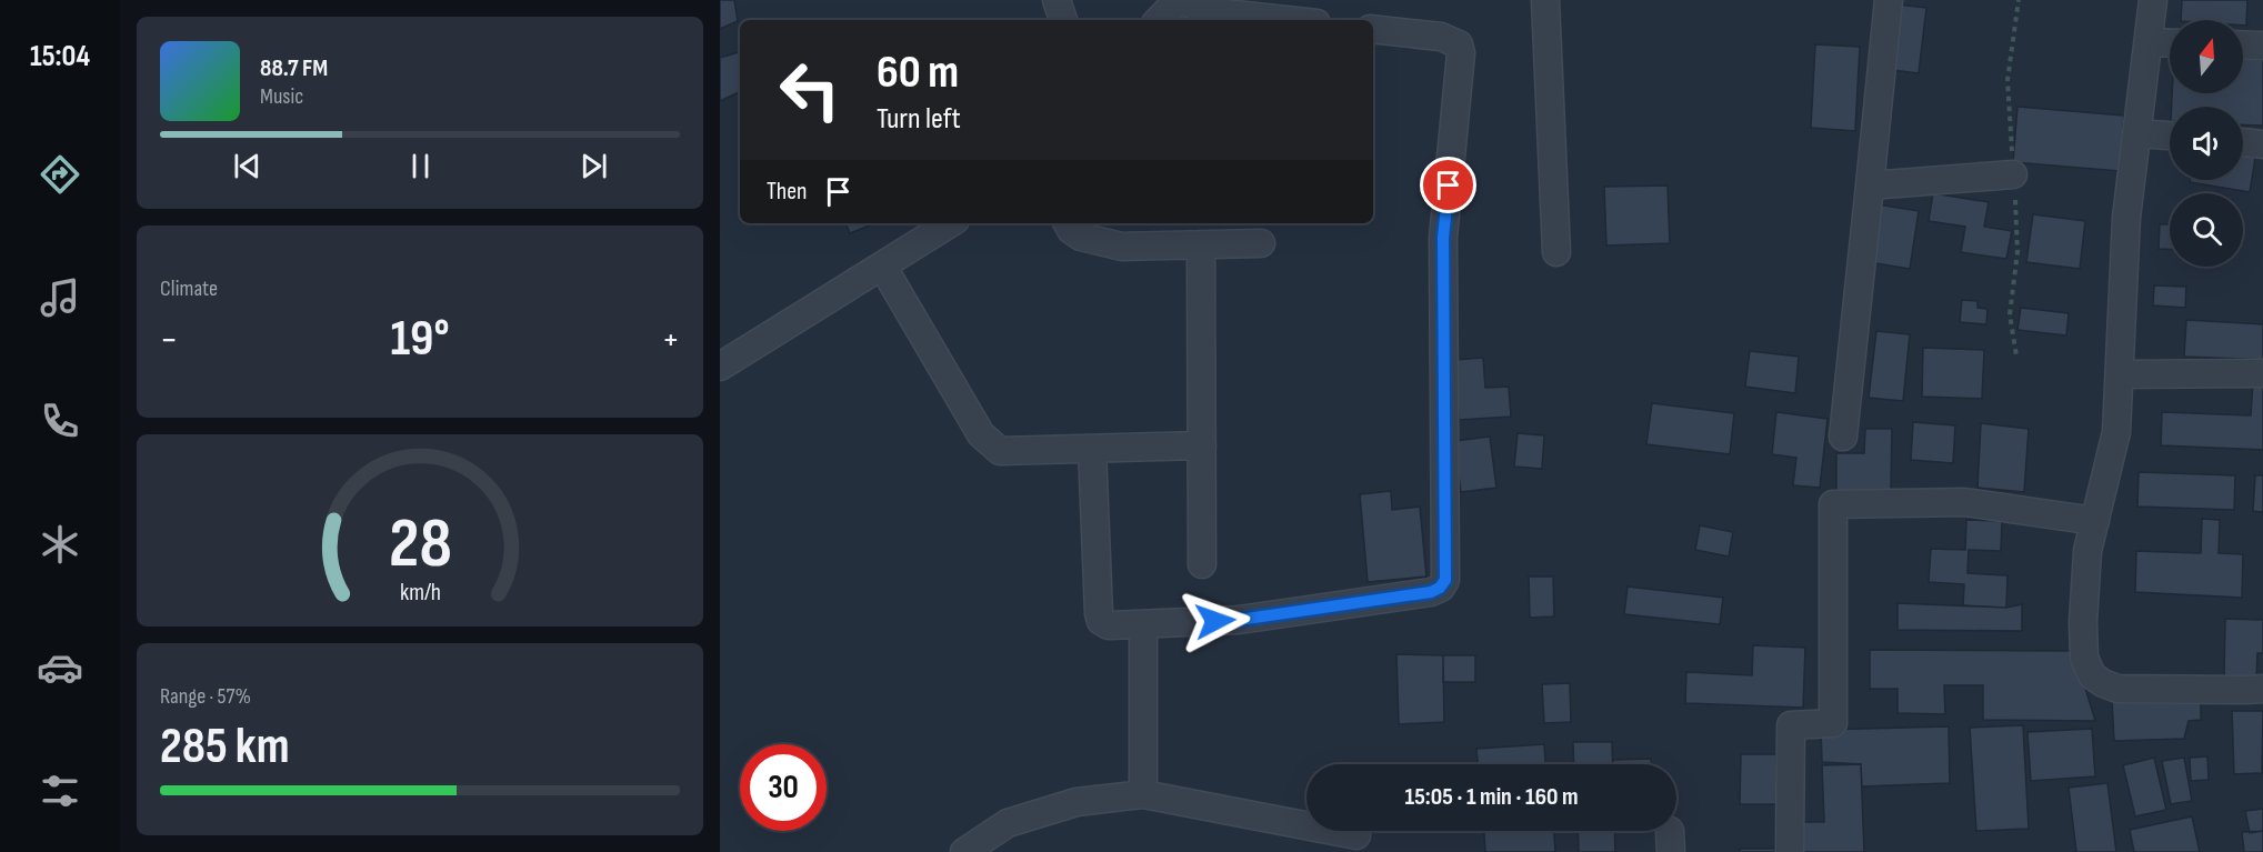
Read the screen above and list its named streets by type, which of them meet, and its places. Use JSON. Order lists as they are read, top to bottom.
{
  "north": "top",
  "page": {
    "tabs": "15:04",
    "turn": ["60 m", "Turn left"],
    "song": ["88.7 FM", "Music"],
    "then": "Then",
    "tile": [
      "Climate",
      ["Range · 57%", "285 km"]
    ],
    "heat": ["−", "19°", "+"],
    "limit": "30",
    "trip": "15:05 · 1 min · 160 m",
    "gauge": ["28", "km/h"]
  }
}
